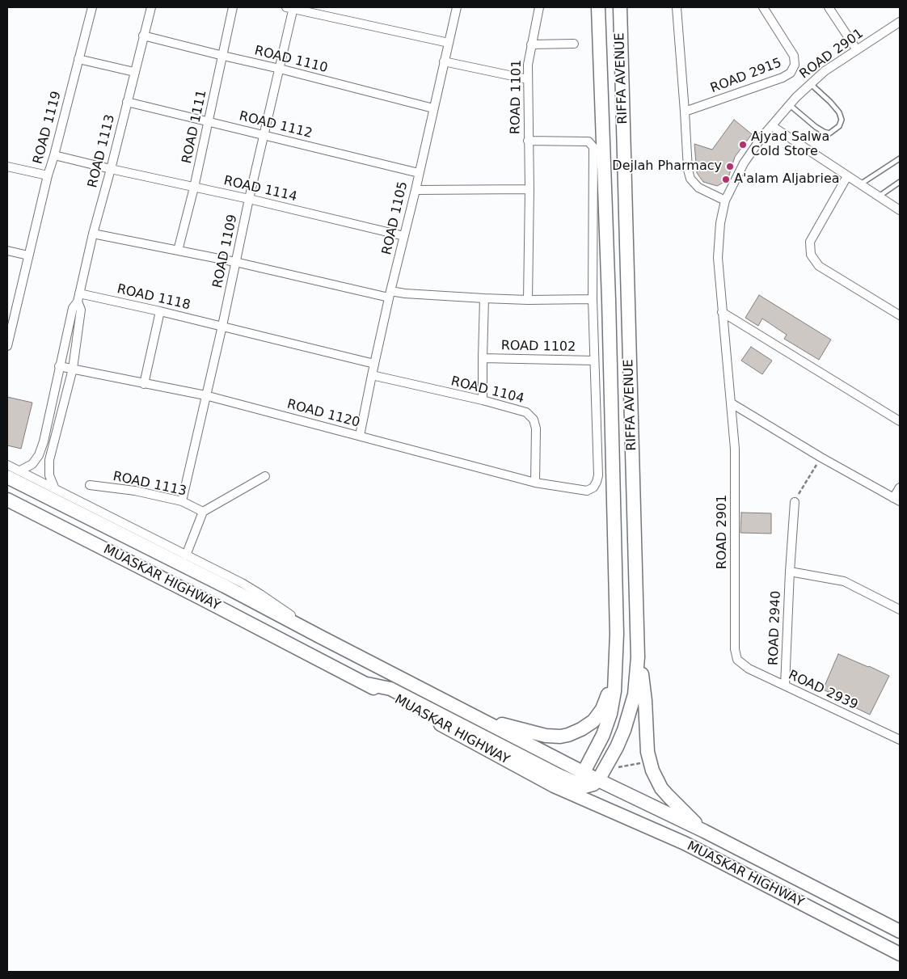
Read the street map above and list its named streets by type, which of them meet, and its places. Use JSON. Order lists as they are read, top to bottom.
{
  "streets": {
    "main road": ["RIFFA AVENUE", "MUASKAR HIGHWAY"],
    "street": [
      "ROAD 2901",
      "ROAD 1110",
      "ROAD 2915",
      "ROAD 1101",
      "ROAD 1112",
      "ROAD 1111",
      "ROAD 1119",
      "ROAD 1113",
      "ROAD 1114",
      "ROAD 1105",
      "ROAD 1109",
      "ROAD 1118",
      "ROAD 1102",
      "ROAD 1104",
      "ROAD 1120",
      "ROAD 2940",
      "ROAD 2939"
    ]
  },
  "crossings": [
    ["ROAD 2901", "ROAD 2939"],
    ["ROAD 1110", "ROAD 1111"],
    ["ROAD 1110", "ROAD 1113"],
    ["ROAD 1110", "ROAD 1105"],
    ["ROAD 1110", "ROAD 1109"],
    ["RIFFA AVENUE", "MUASKAR HIGHWAY"],
    ["ROAD 1112", "ROAD 1111"],
    ["ROAD 1112", "ROAD 1113"],
    ["ROAD 1112", "ROAD 1105"],
    ["ROAD 1112", "ROAD 1109"],
    ["ROAD 1111", "ROAD 1114"],
    ["ROAD 1113", "ROAD 1114"],
    ["ROAD 1113", "ROAD 1109"],
    ["ROAD 1113", "ROAD 1118"],
    ["ROAD 1113", "ROAD 1120"],
    ["ROAD 1114", "ROAD 1105"],
    ["ROAD 1114", "ROAD 1109"],
    ["ROAD 1105", "ROAD 1118"],
    ["ROAD 1105", "ROAD 1104"],
    ["ROAD 1105", "ROAD 1120"],
    ["ROAD 1109", "ROAD 1118"],
    ["ROAD 1109", "ROAD 1120"],
    ["ROAD 1102", "ROAD 1104"],
    ["ROAD 1102", "ROAD 1120"],
    ["ROAD 1104", "ROAD 1120"],
    ["ROAD 2940", "ROAD 2939"]
  ],
  "places": ["Ajyad Salwa Cold Store", "Dejlah Pharmacy", "A'alam Aljabriea"]
}
